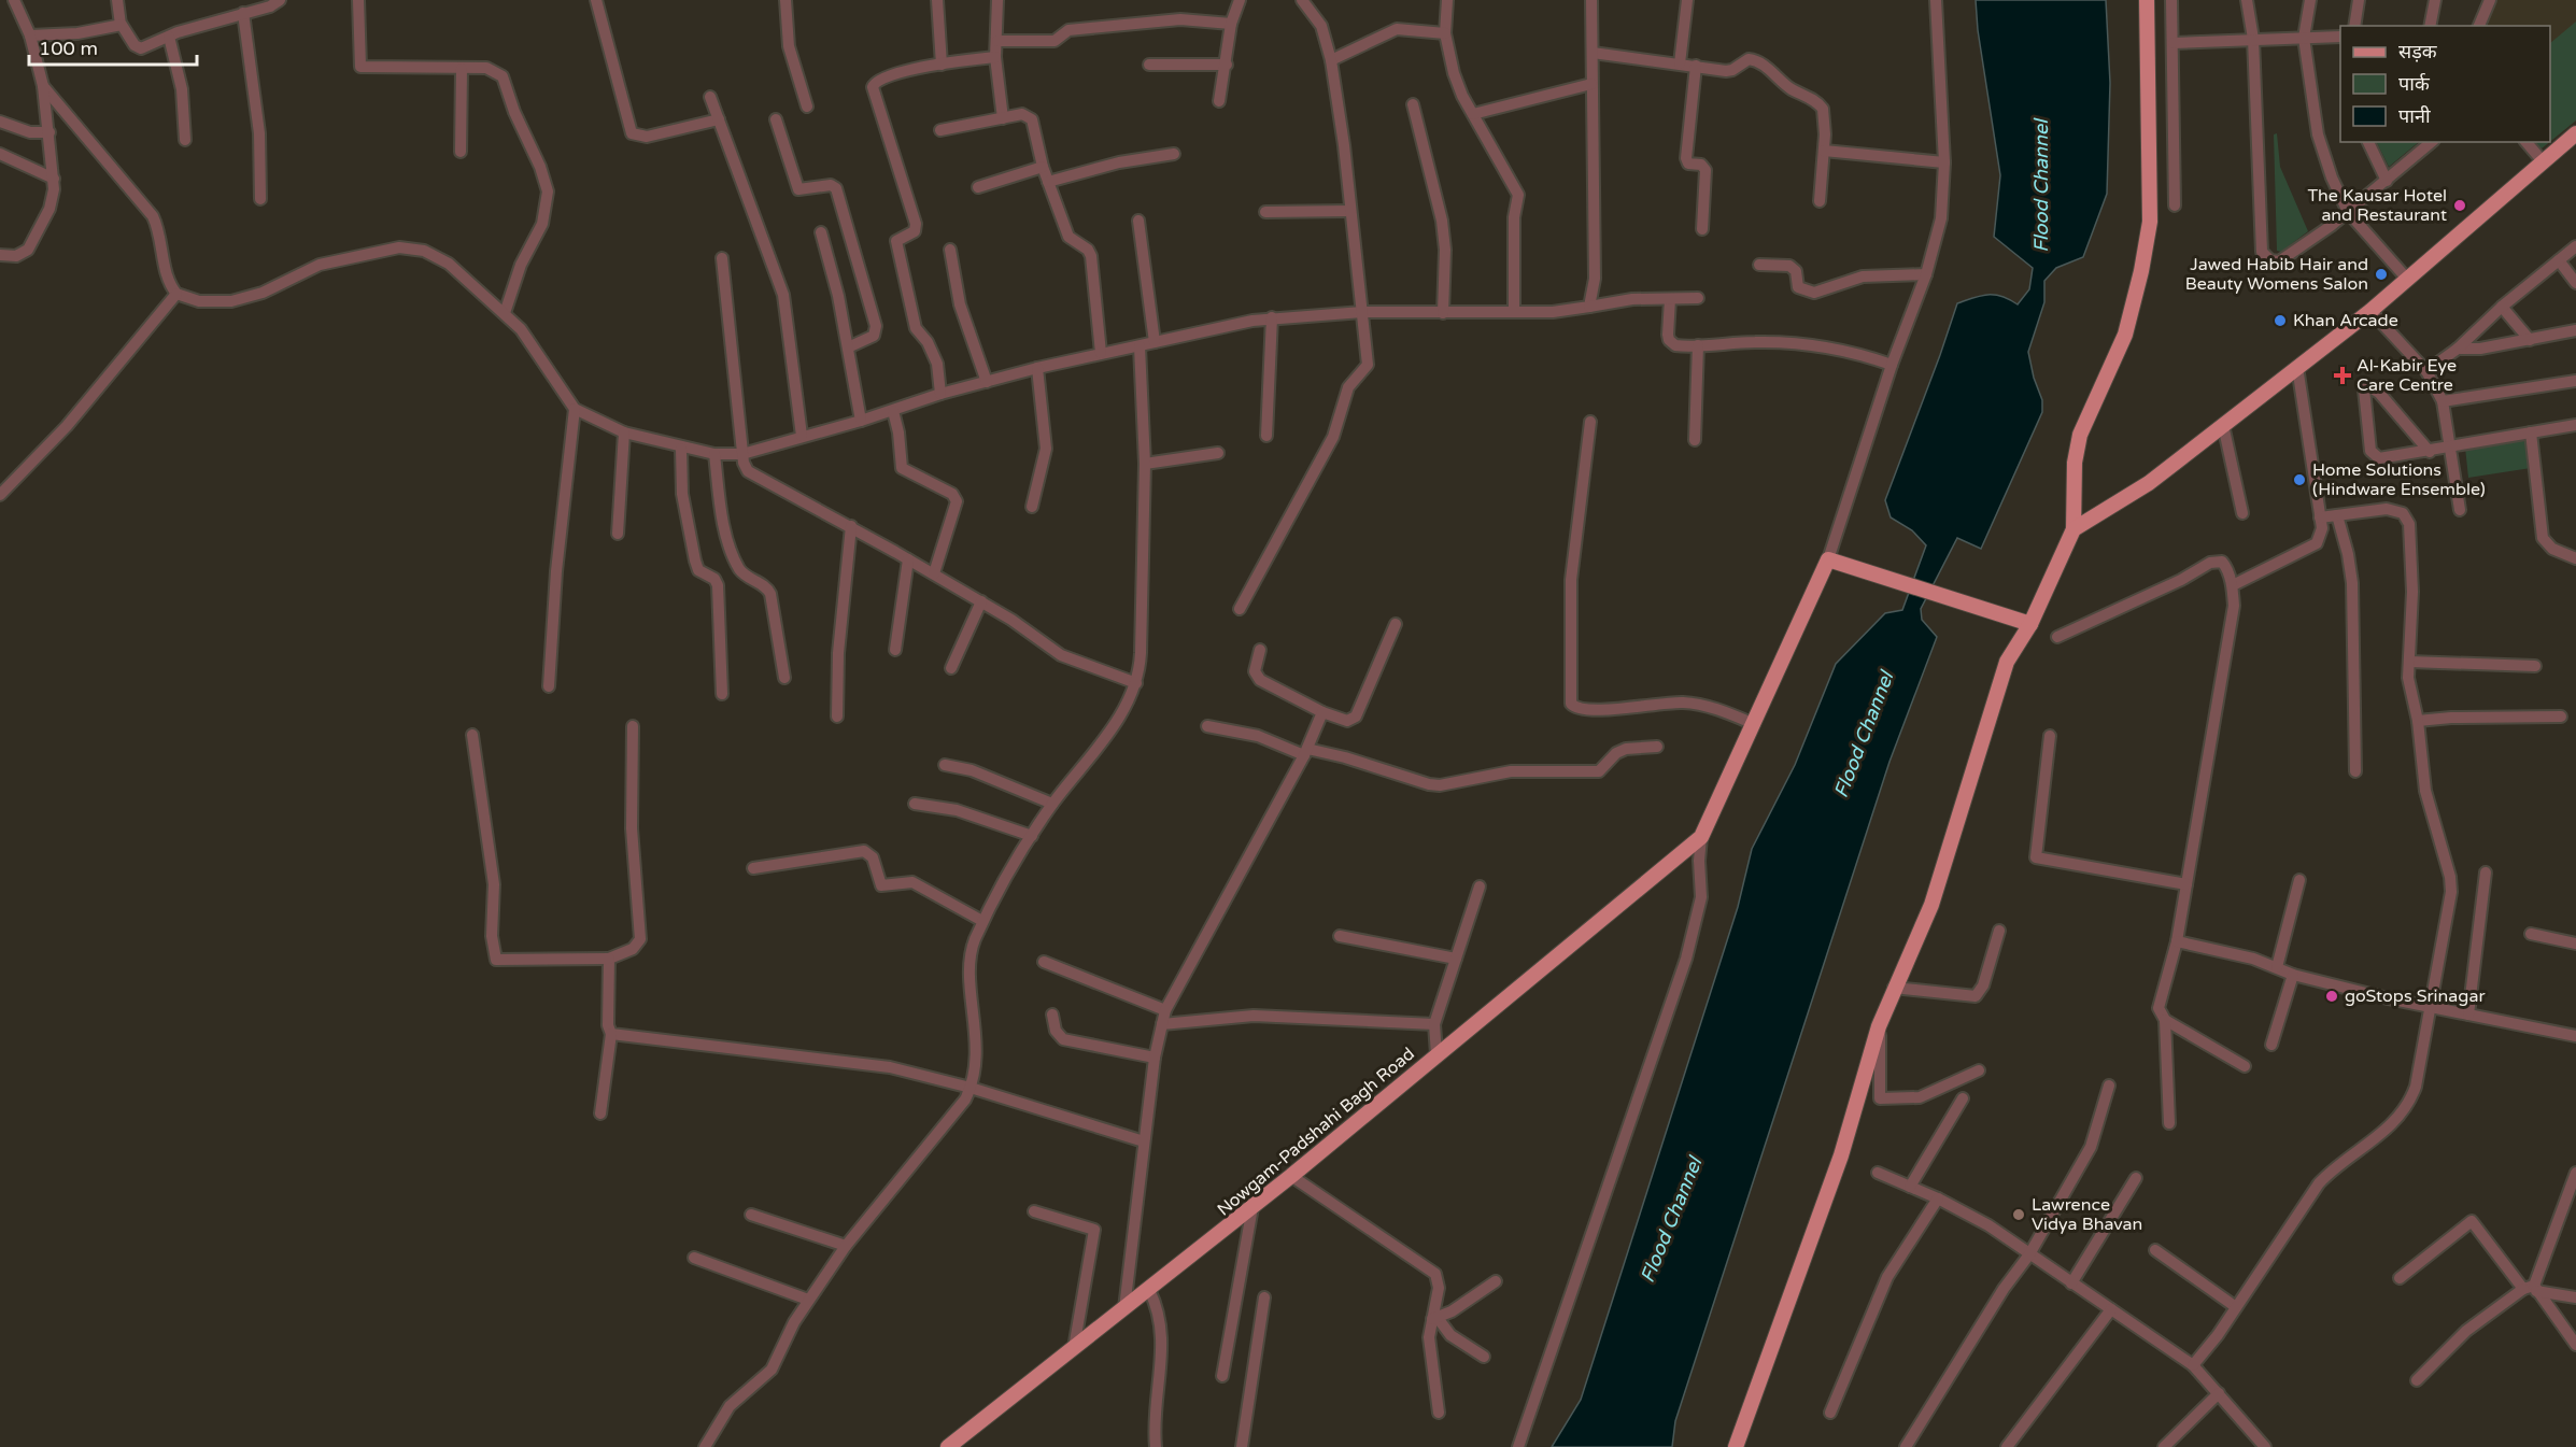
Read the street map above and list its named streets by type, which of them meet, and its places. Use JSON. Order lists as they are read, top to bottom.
{
  "streets": {
    "main road": ["Nowgam-Padshahi Bagh Road"]
  },
  "water": ["Flood Channel"],
  "places": {
    "other": [
      "The Kausar Hotel and Restaurant",
      "Jawed Habib Hair and Beauty Womens Salon",
      "Khan Arcade",
      "Home Solutions (Hindware Ensemble)",
      "goStops Srinagar",
      "Lawrence Vidya Bhavan"
    ],
    "health": ["Al-Kabir Eye Care Centre"]
  },
  "legend": ["सड़क", "पार्क", "पानी"],
  "scale_bar": "100 m"
}
